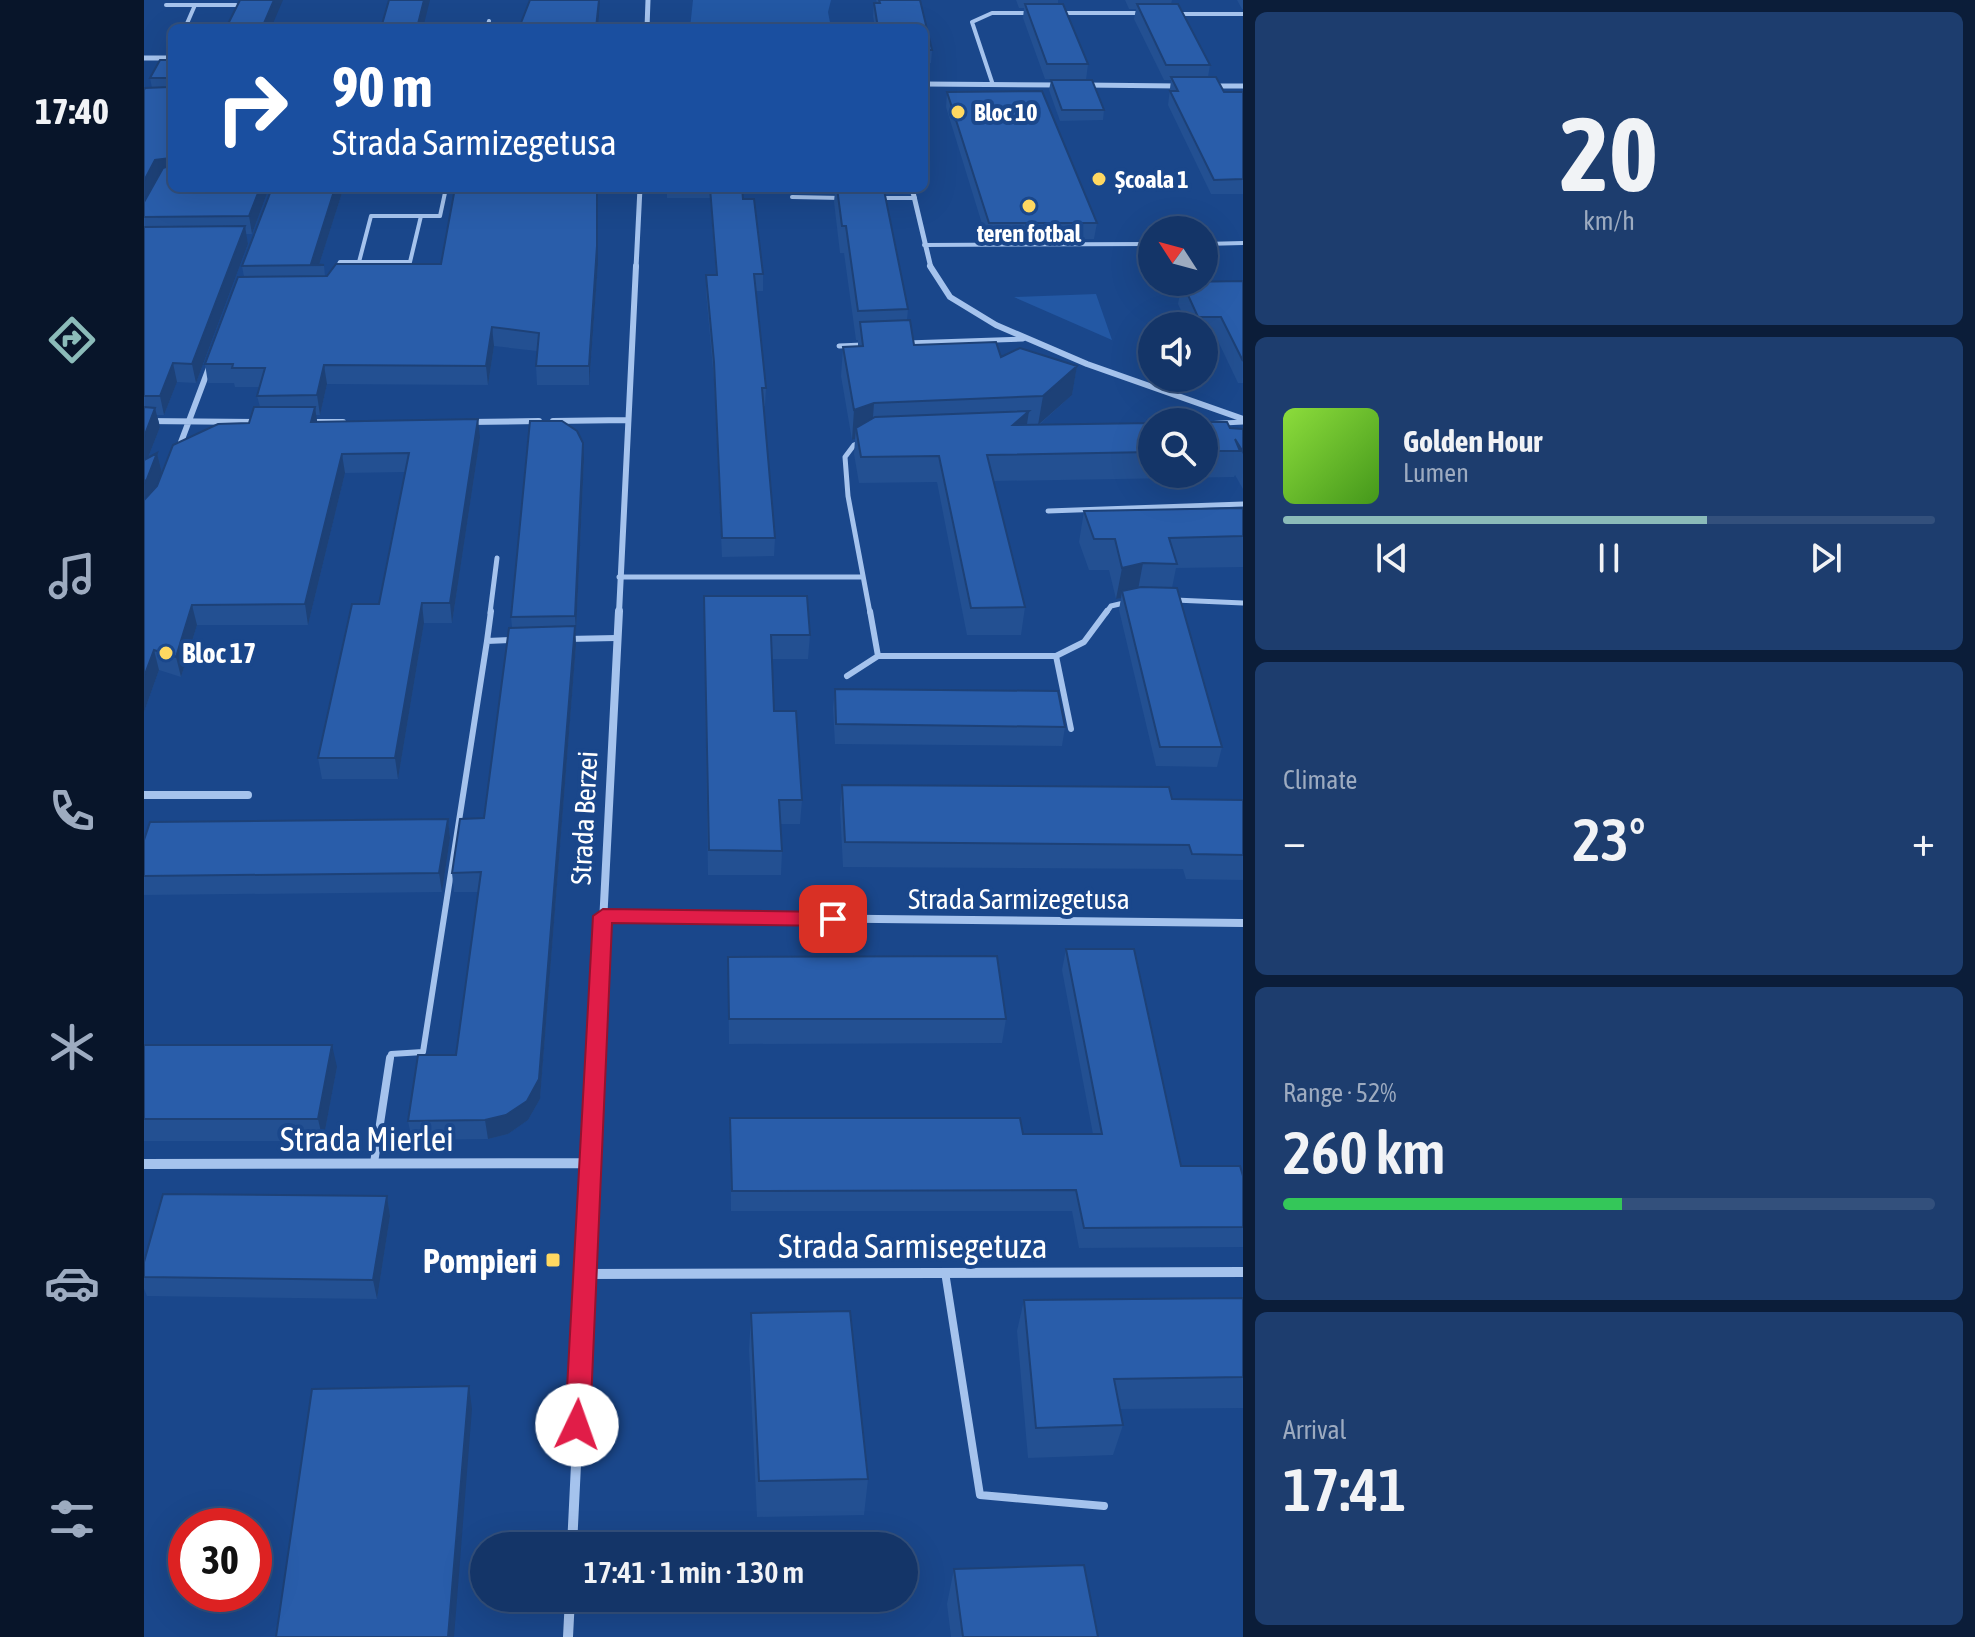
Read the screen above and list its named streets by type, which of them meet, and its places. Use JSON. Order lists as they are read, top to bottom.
{
  "streets": {
    "street": [
      "Strada Berzei",
      "Strada Sarmizegetusa",
      "Strada Mierlei",
      "Strada Sarmisegetuza"
    ]
  },
  "crossings": [
    ["Strada Berzei", "Strada Sarmizegetusa"],
    ["Strada Berzei", "Strada Mierlei"],
    ["Strada Berzei", "Strada Sarmisegetuza"]
  ],
  "places": {
    "other": [
      "Bloc 10",
      "Școala 1",
      "teren fotbal",
      "Bloc 17"
    ],
    "transit": ["Pompieri"]
  },
  "north": "top left",
  "page": {
    "tabs": "17:40",
    "tile": [
      ["20", "km/h"],
      "Climate",
      ["Range · 52%", "260 km"],
      ["Arrival", "17:41"]
    ],
    "turn": ["90 m", "Strada Sarmizegetusa"],
    "song": ["Golden Hour", "Lumen"],
    "heat": ["−", "23°", "+"],
    "limit": "30",
    "trip": "17:41 · 1 min · 130 m"
  }
}
